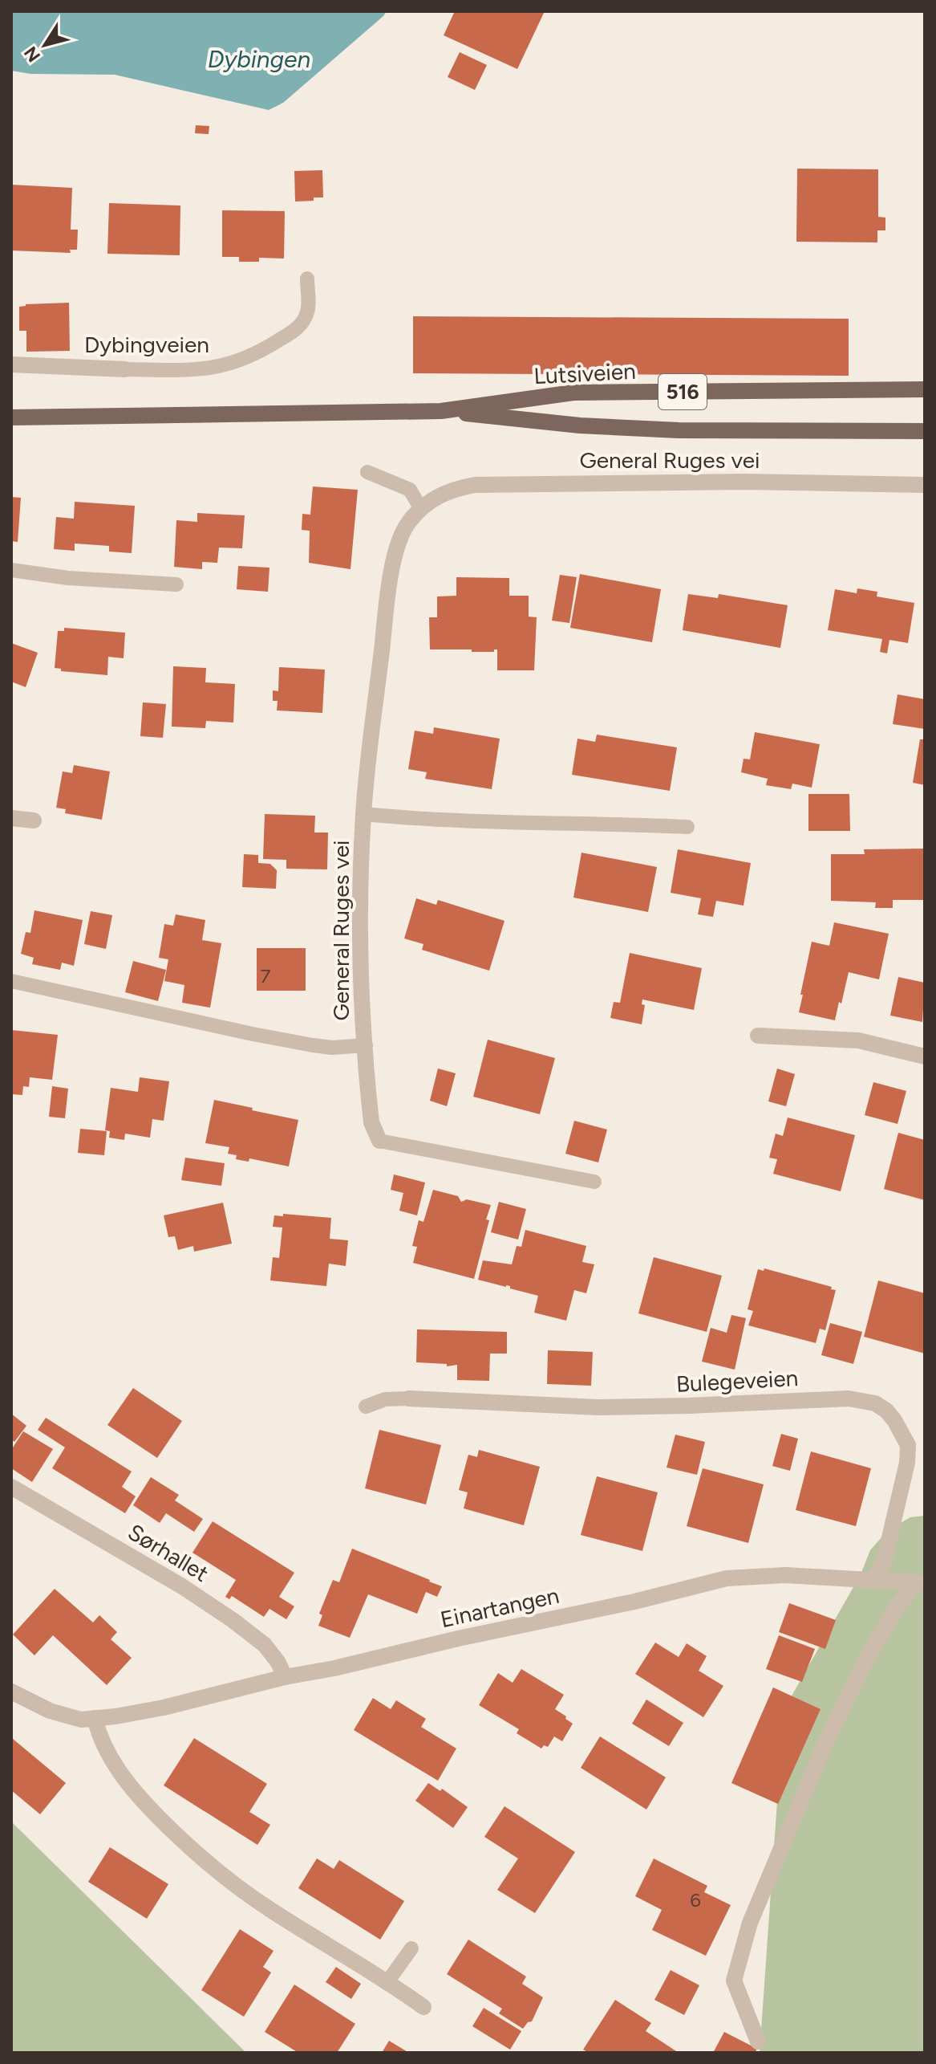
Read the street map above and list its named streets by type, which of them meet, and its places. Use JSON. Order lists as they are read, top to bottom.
{
  "streets": {
    "main road": ["Lutsiveien", "516"],
    "street": [
      "Dybingveien",
      "General Ruges vei",
      "Bulegeveien",
      "Sørhallet",
      "Einartangen"
    ]
  },
  "crossings": [
    ["Bulegeveien", "Einartangen"],
    ["Sørhallet", "Einartangen"]
  ],
  "water": ["Dybingen"],
  "house_numbers": ["7", "6"],
  "north": "bottom left"
}
